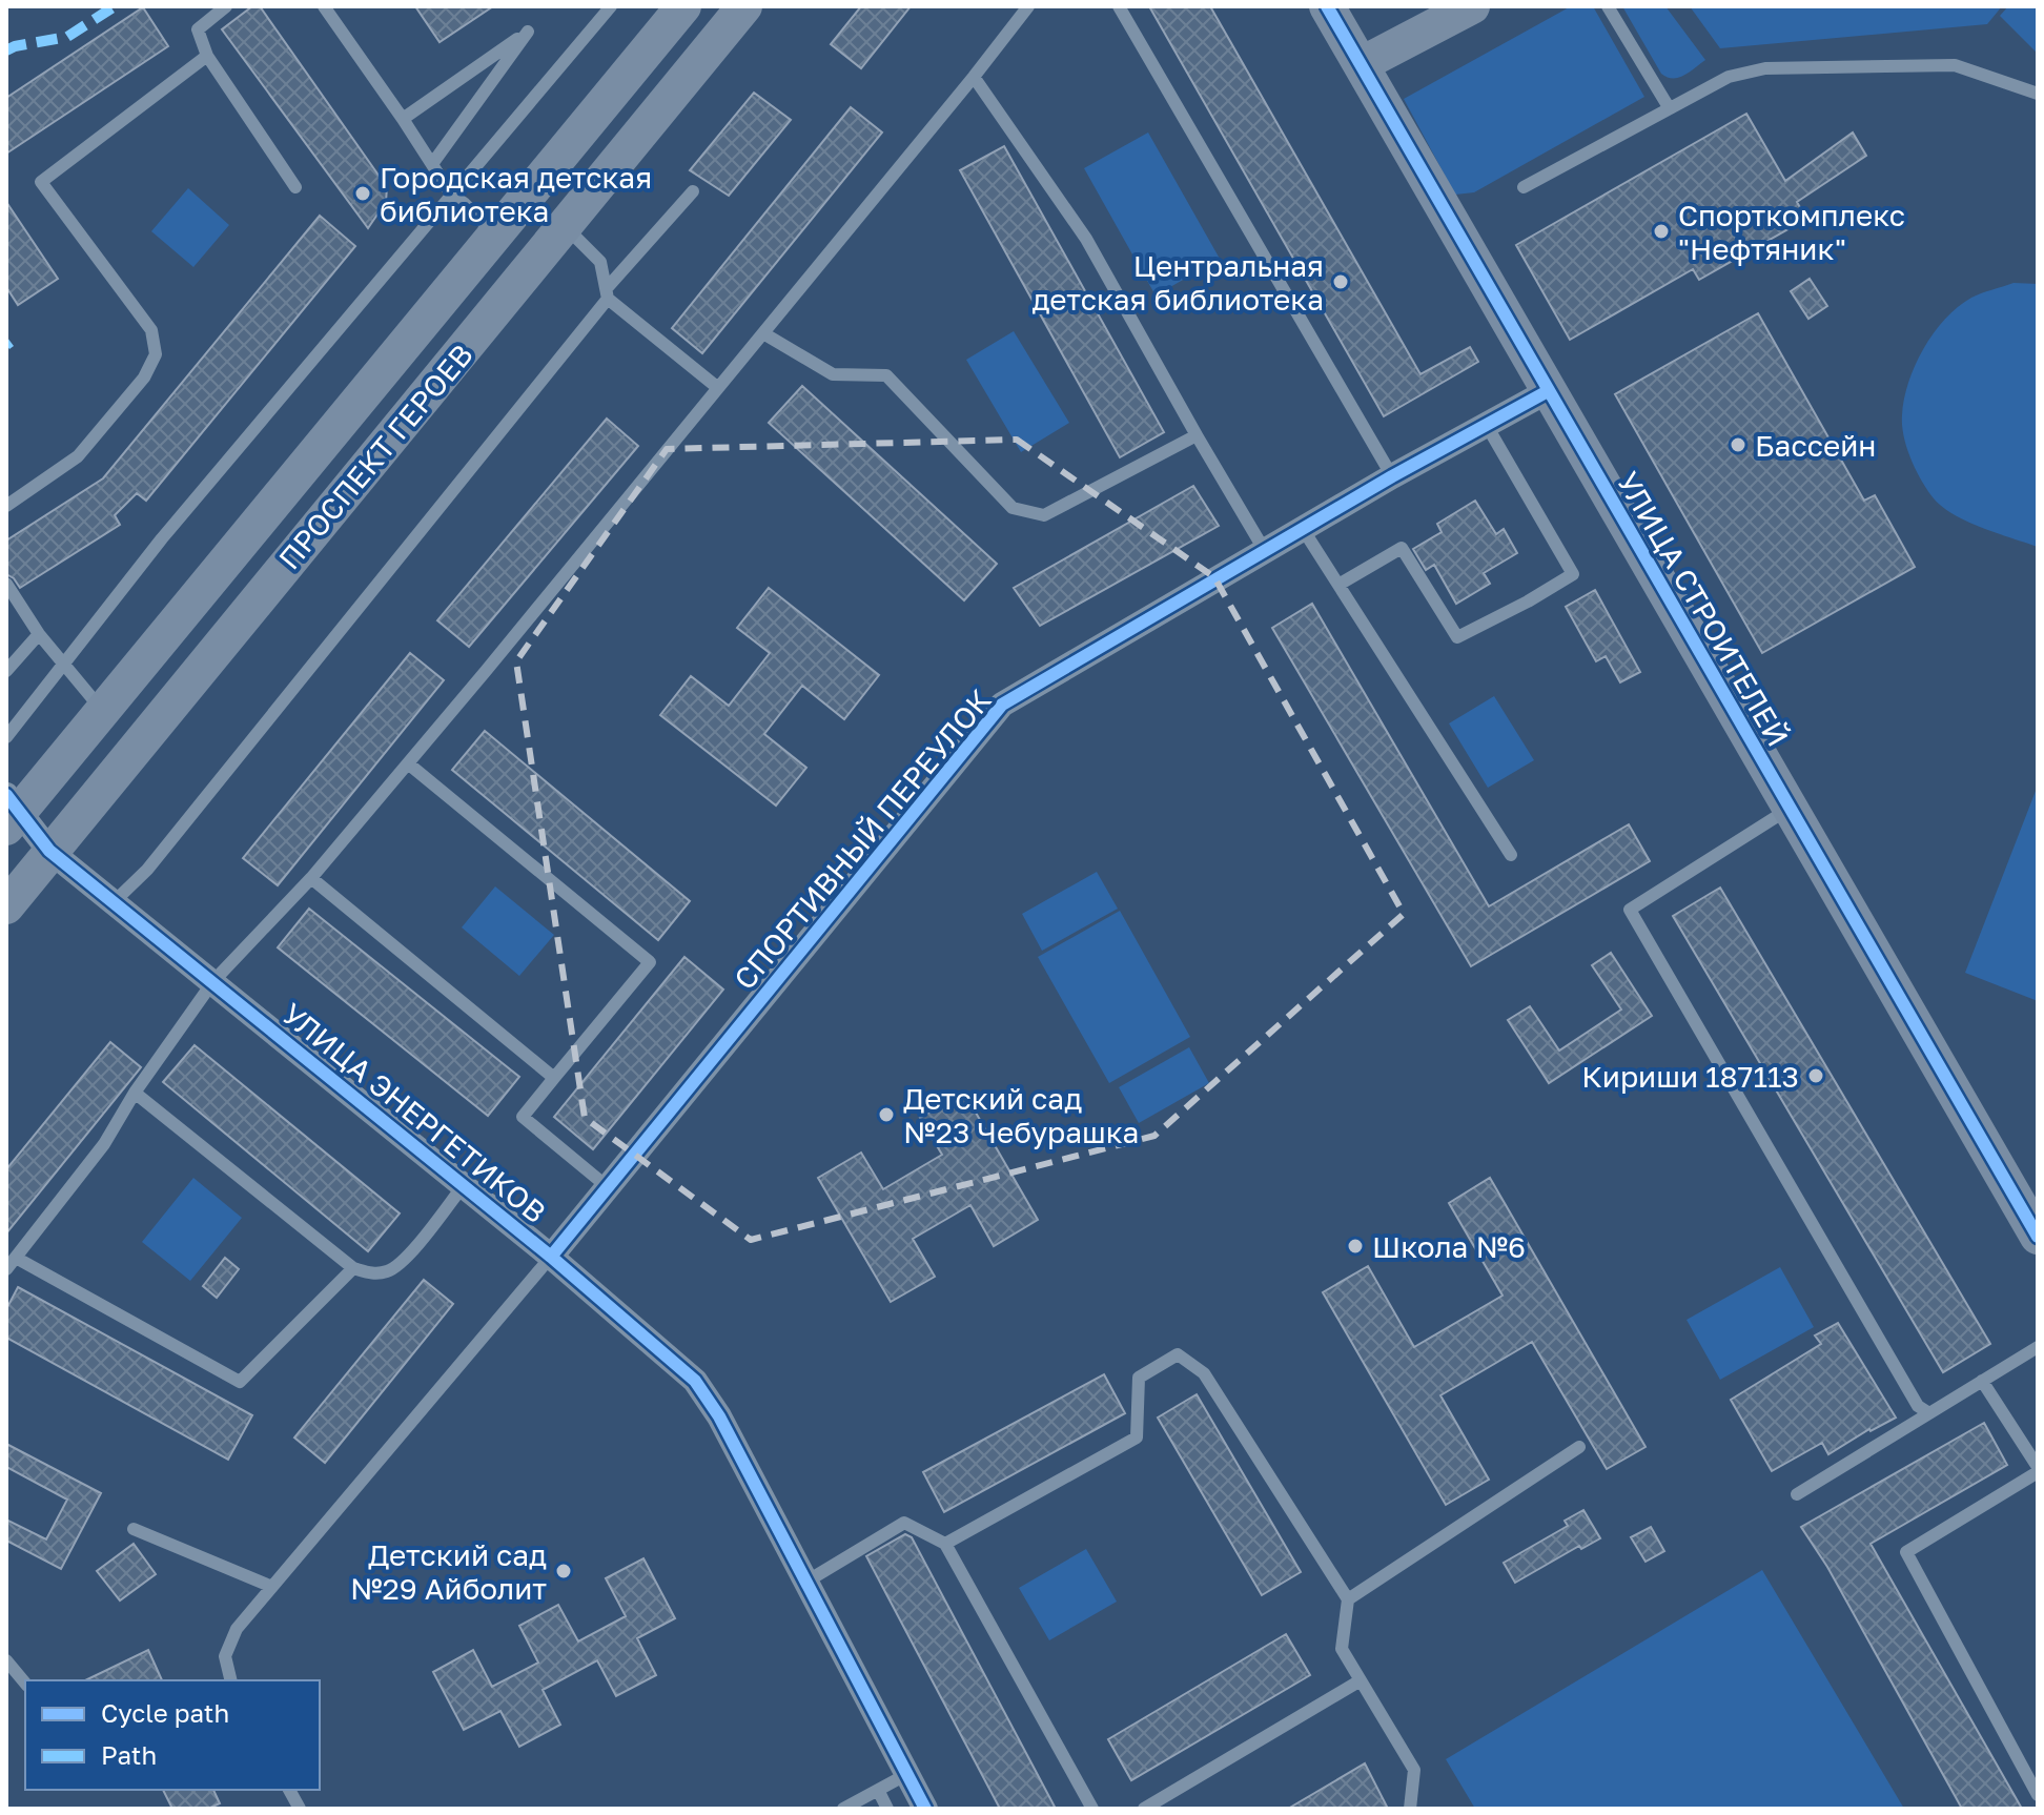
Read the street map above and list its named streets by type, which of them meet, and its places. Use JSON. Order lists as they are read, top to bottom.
{
  "streets": {
    "main road": ["ПРОСПЕКТ ГЕРОЕВ", "УЛИЦА СТРОИТЕЛЕЙ"],
    "street": ["СПОРТИВНЫЙ ПЕРЕУЛОК", "УЛИЦА ЭНЕРГЕТИКОВ"]
  },
  "crossings": [
    ["ПРОСПЕКТ ГЕРОЕВ", "УЛИЦА ЭНЕРГЕТИКОВ"],
    ["УЛИЦА СТРОИТЕЛЕЙ", "СПОРТИВНЫЙ ПЕРЕУЛОК"],
    ["СПОРТИВНЫЙ ПЕРЕУЛОК", "УЛИЦА ЭНЕРГЕТИКОВ"]
  ],
  "places": [
    "Городская детская библиотека",
    "Спорткомплекс \"Нефтяник\"",
    "Центральная детская библиотека",
    "Бассейн",
    "Кириши 187113",
    "Детский сад №23 Чебурашка",
    "Школа №6",
    "Детский сад №29 Айболит"
  ],
  "legend": ["Cycle path", "Path"]
}
